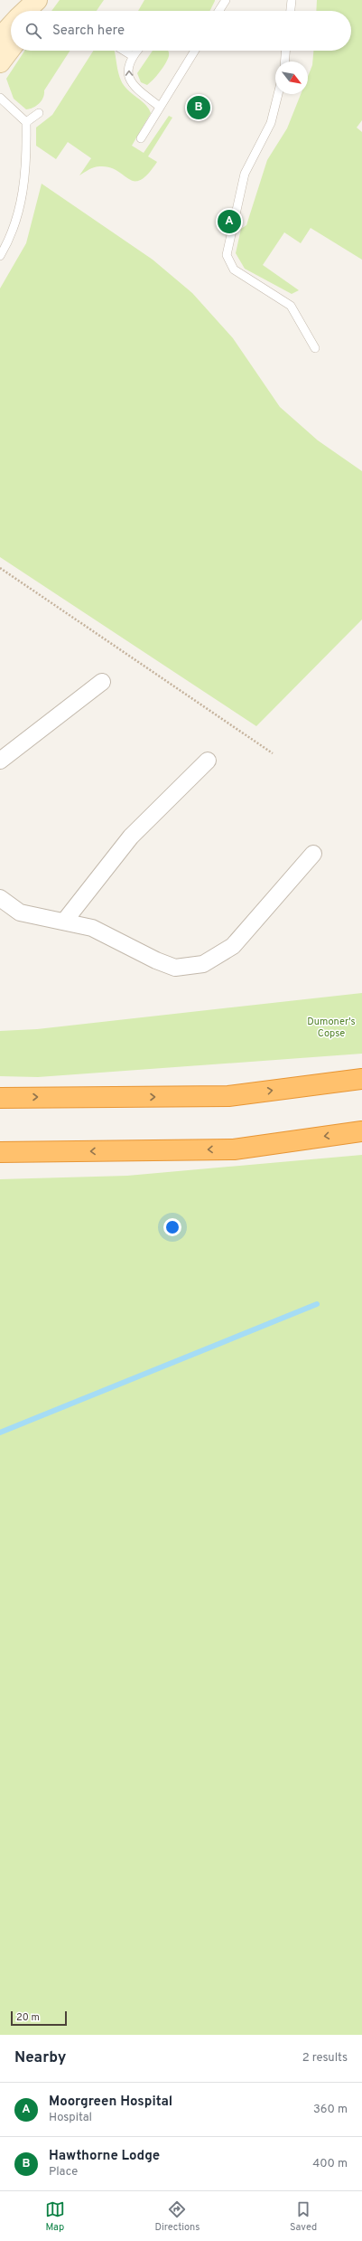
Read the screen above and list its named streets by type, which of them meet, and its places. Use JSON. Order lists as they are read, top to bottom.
{
  "parks": ["Dumoner's Copse"],
  "scale_bar": "20 m",
  "north": "bottom right",
  "page": {
    "search": "Search here",
    "pins": ["B", "A"],
    "scale": "20 m",
    "heading": ["Nearby", "2 results"],
    "list": [
      {
        "mark": "A",
        "name": "Moorgreen Hospital",
        "note": "Hospital",
        "value": "360 m"
      },
      {
        "mark": "B",
        "name": "Hawthorne Lodge",
        "note": "Place",
        "value": "400 m"
      }
    ],
    "nav": ["Map", "Directions", "Saved"]
  }
}
